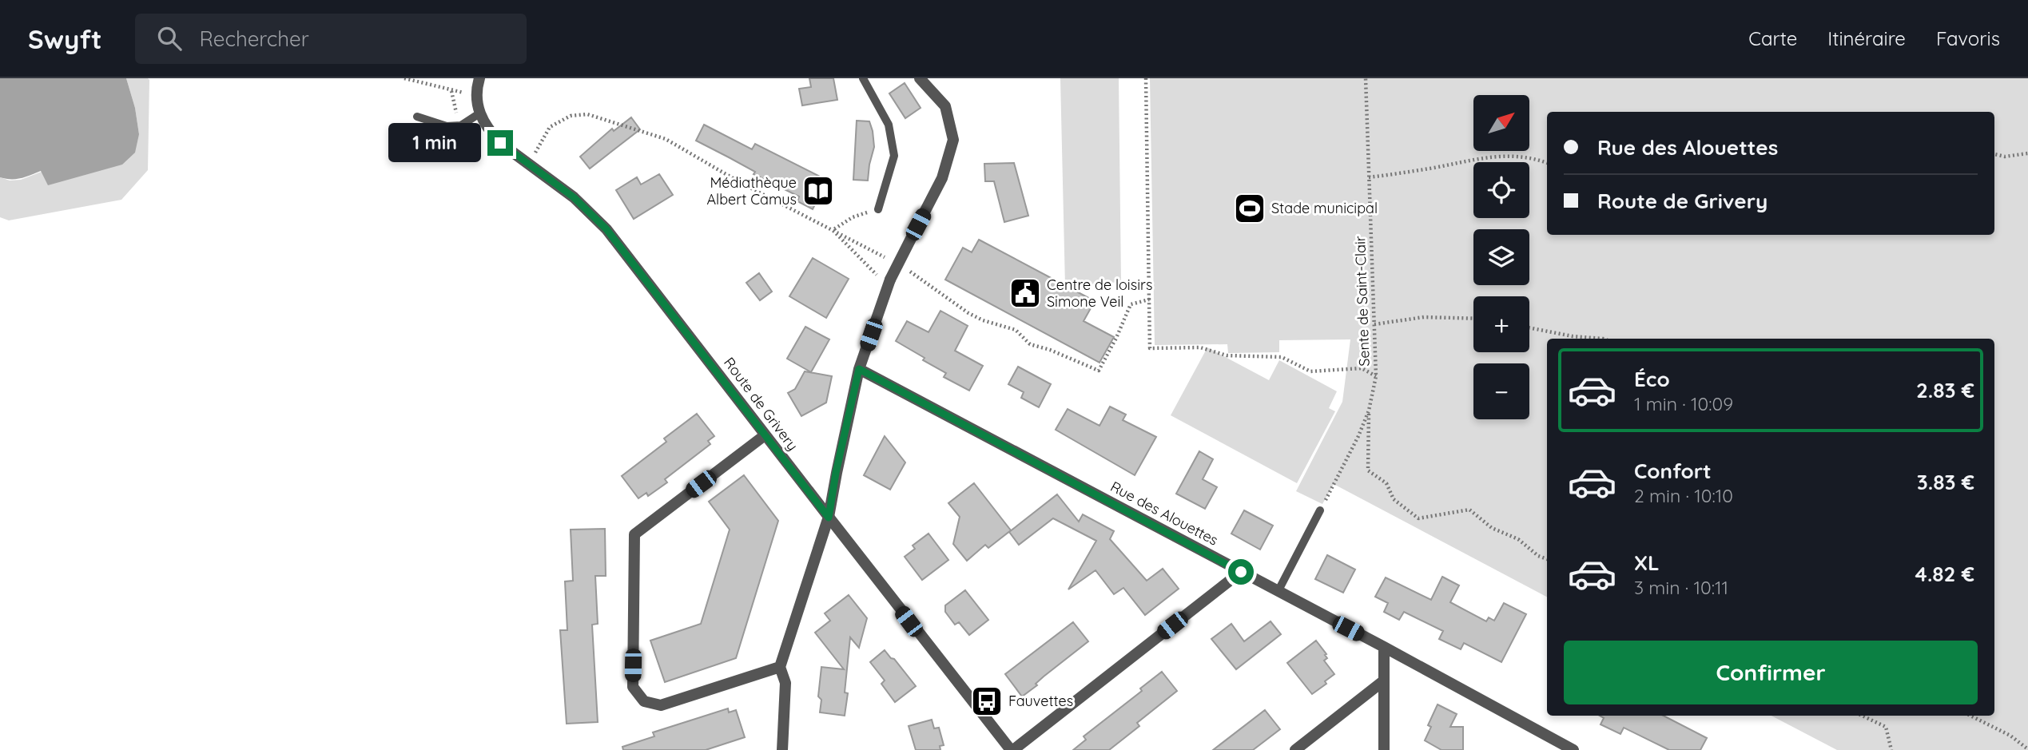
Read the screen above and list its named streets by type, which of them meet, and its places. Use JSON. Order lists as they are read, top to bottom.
{
  "streets": {
    "street": ["Route de Grivery", "Rue des Alouettes"],
    "path": ["Sente de Saint-Clair"]
  },
  "places": {
    "library": ["Médiathèque Albert Camus"],
    "sports": ["Stade municipal"],
    "public building": ["Centre de loisirs Simone Veil"],
    "bus stop": ["Fauvettes"]
  },
  "north": "top right",
  "page": {
    "header": "Swyft",
    "search": "Rechercher",
    "nav": ["Carte", "Itinéraire", "Favoris"],
    "map_buttons": ["+", "−"],
    "banner": ["Rue des Alouettes", "Route de Grivery"],
    "bubble": "1 min",
    "list": [
      {
        "name": "Éco",
        "note": "1 min · 10:09",
        "value": "2.83 €"
      },
      {
        "name": "Confort",
        "note": "2 min · 10:10",
        "value": "3.83 €"
      },
      {
        "name": "XL",
        "note": "3 min · 10:11",
        "value": "4.82 €"
      }
    ],
    "buttons": "Confirmer"
  }
}
